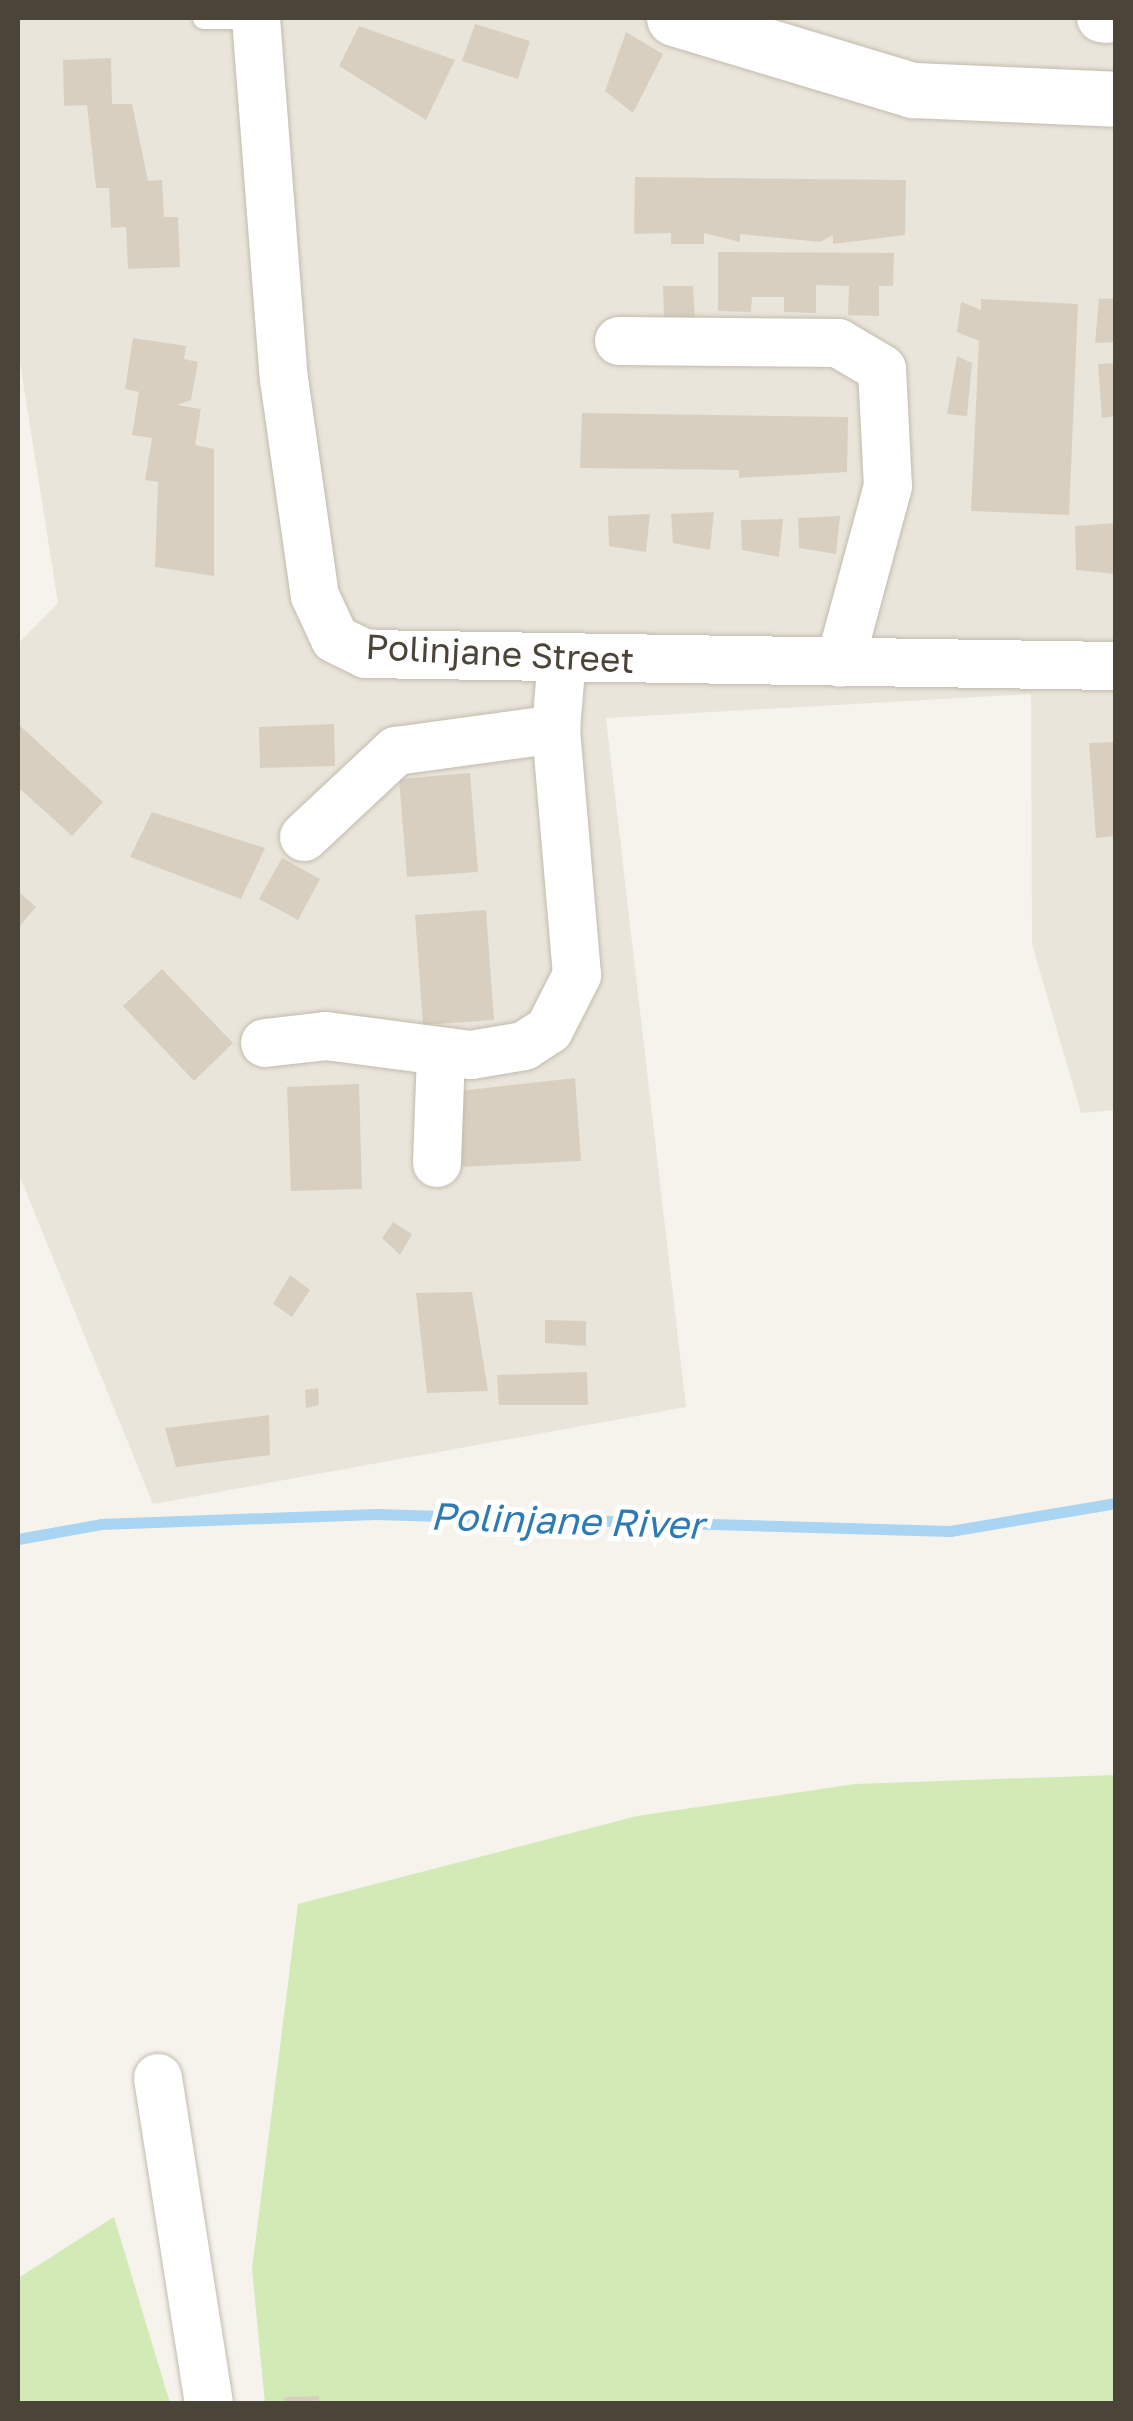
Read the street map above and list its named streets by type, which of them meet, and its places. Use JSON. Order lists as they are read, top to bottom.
{
  "streets": {
    "street": ["Polinjane Street"]
  },
  "water": ["Polinjane River"]
}
